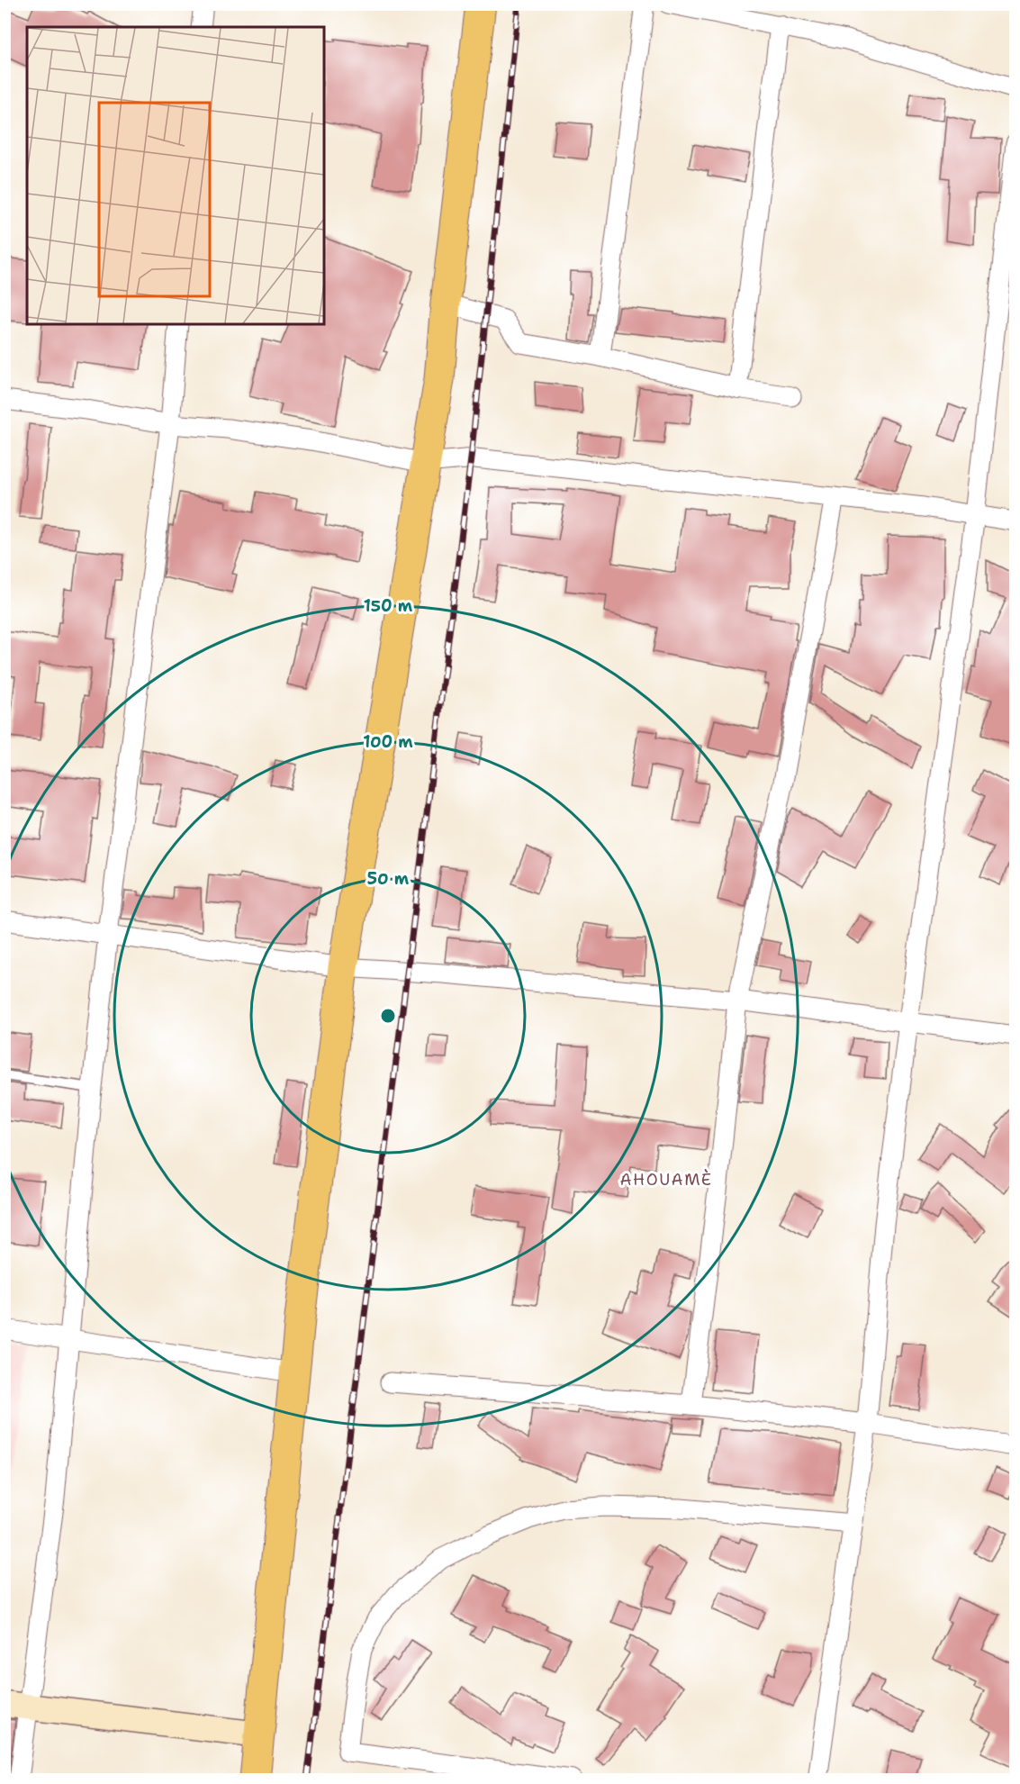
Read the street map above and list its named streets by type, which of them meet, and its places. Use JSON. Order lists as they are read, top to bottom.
{
  "districts": ["AHOUAMÈ"],
  "rings": ["150 m", "100 m", "50 m"]
}
